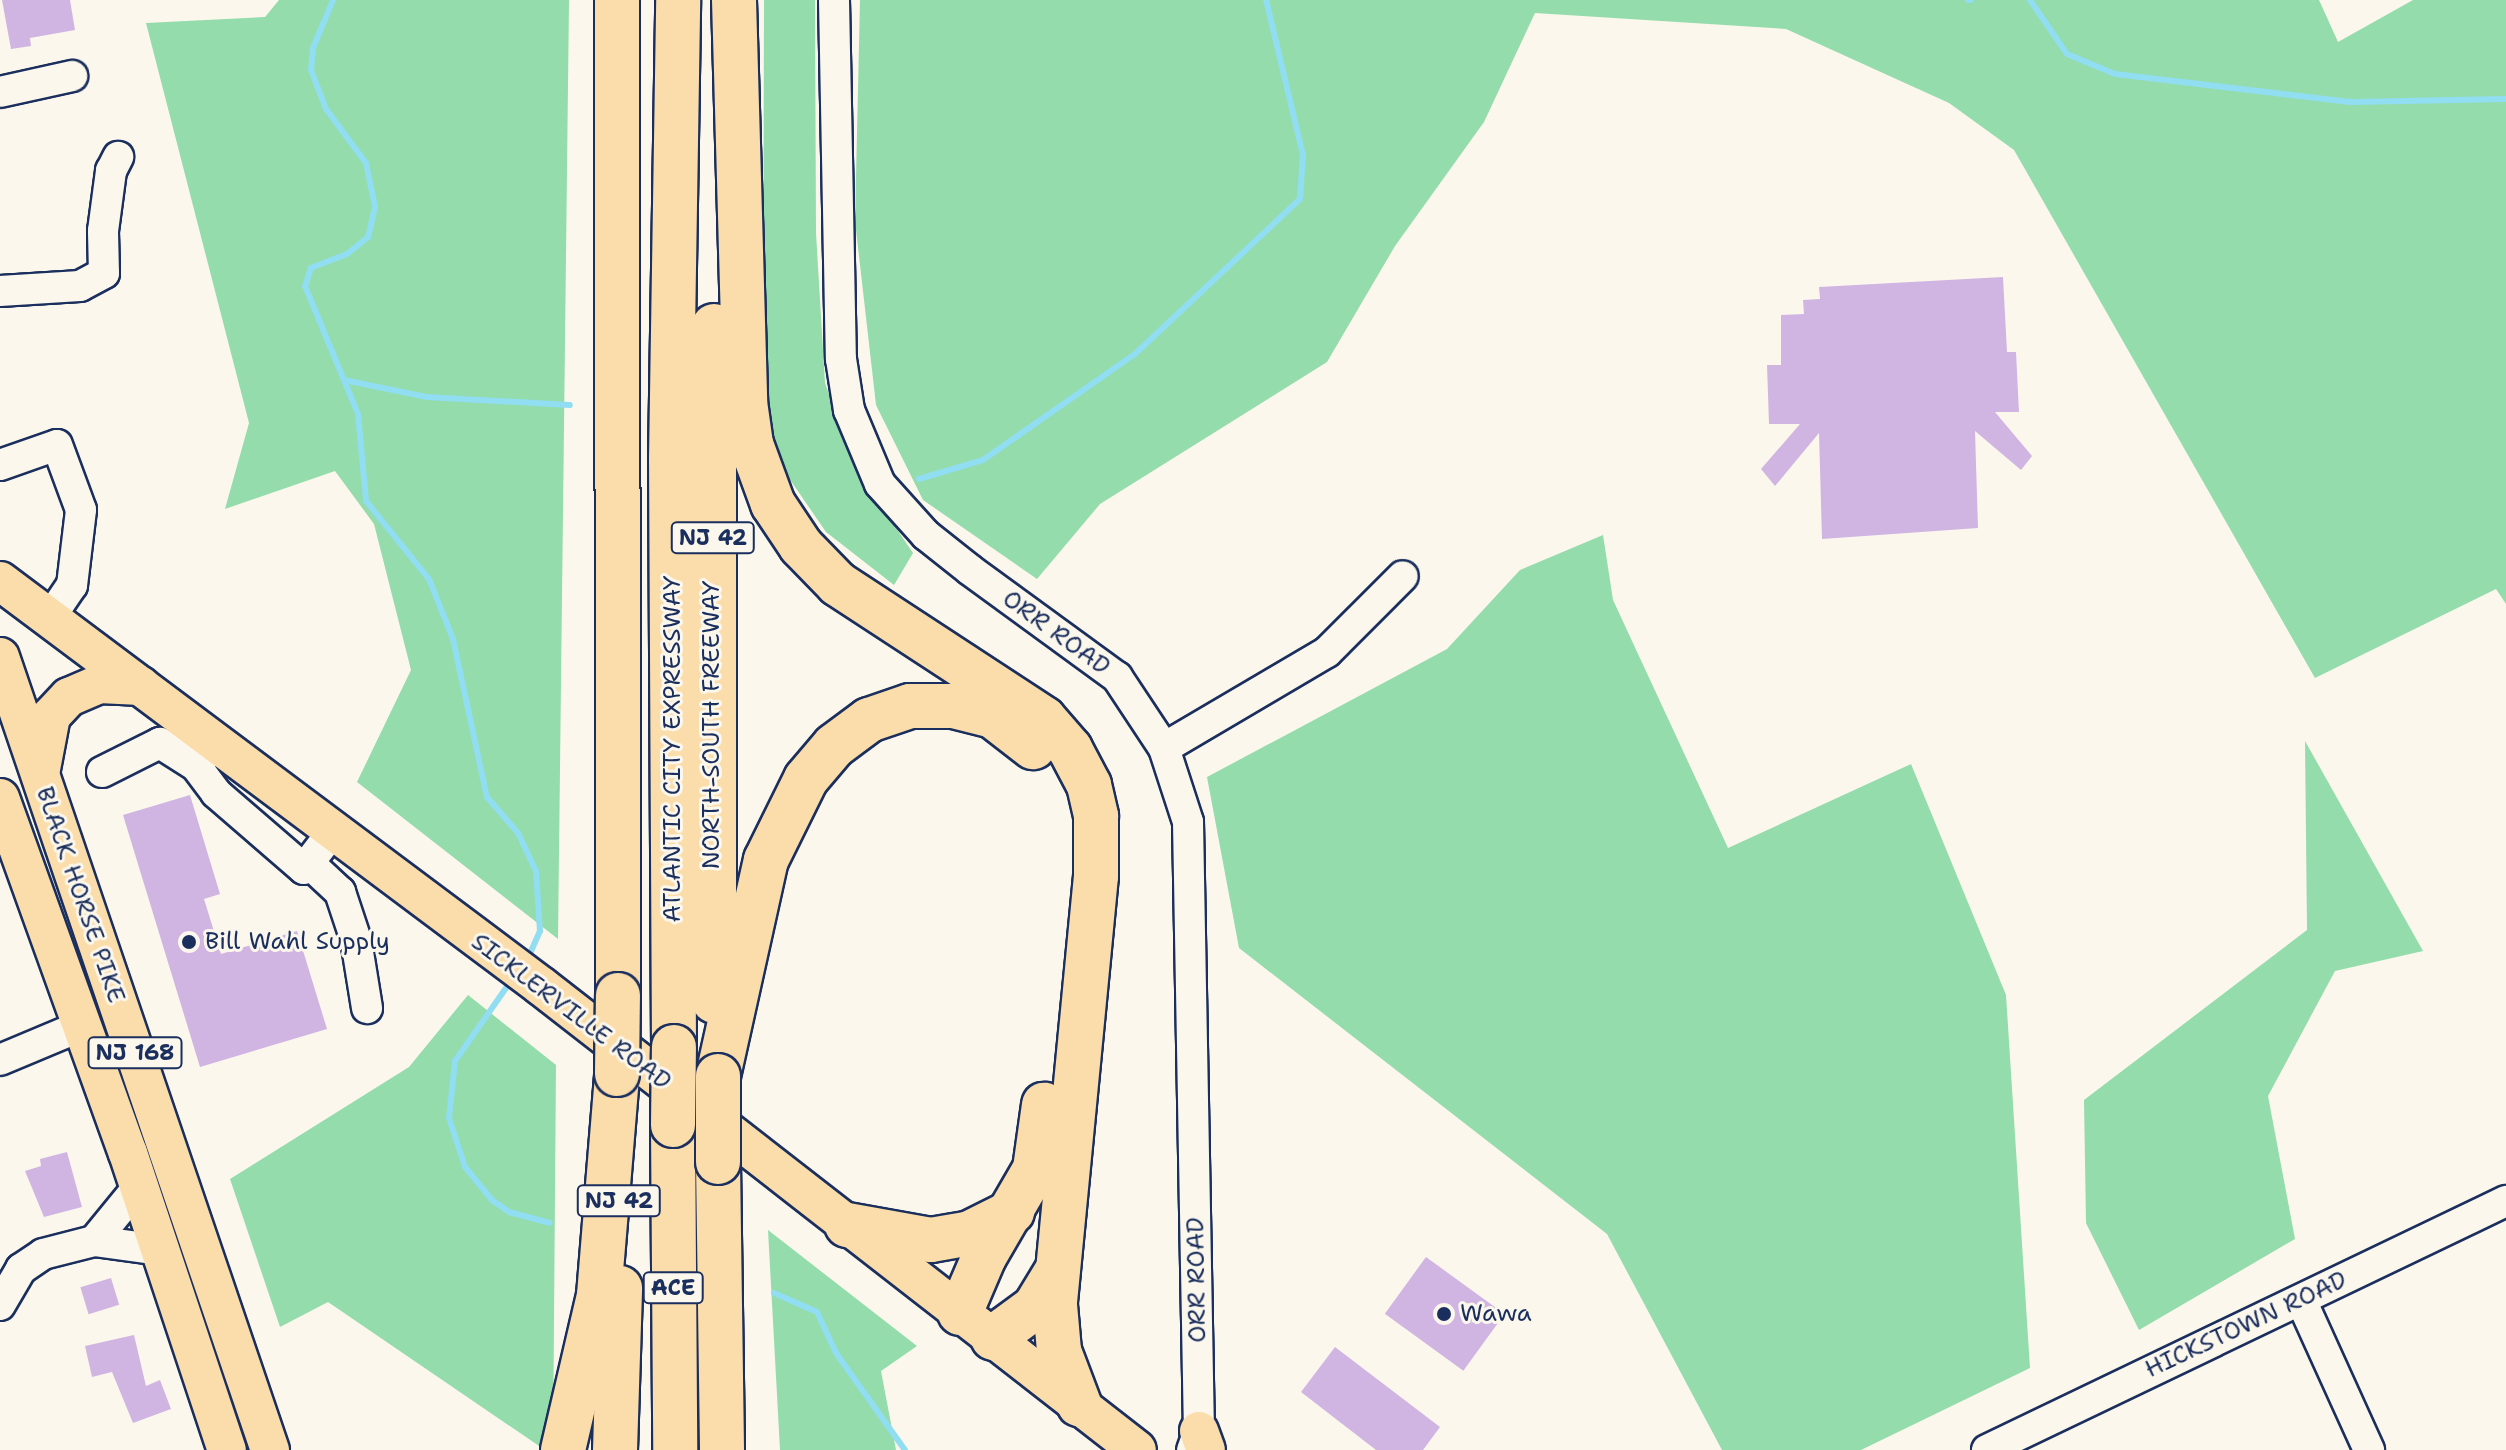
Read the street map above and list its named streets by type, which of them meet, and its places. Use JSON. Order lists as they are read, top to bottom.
{
  "streets": {
    "highway": [
      "NJ 42",
      "NORTH-SOUTH FREEWAY",
      "ATLANTIC CITY EXPRESSWAY",
      "ACE"
    ],
    "main road": ["BLACK HORSE PIKE", "SICKLERVILLE ROAD", "NJ 168"],
    "street": ["ORR ROAD", "HICKSTOWN ROAD"]
  },
  "crossings": [
    ["NJ 42", "ACE"]
  ],
  "places": ["Bill Wahl Supply", "Wawa"]
}
